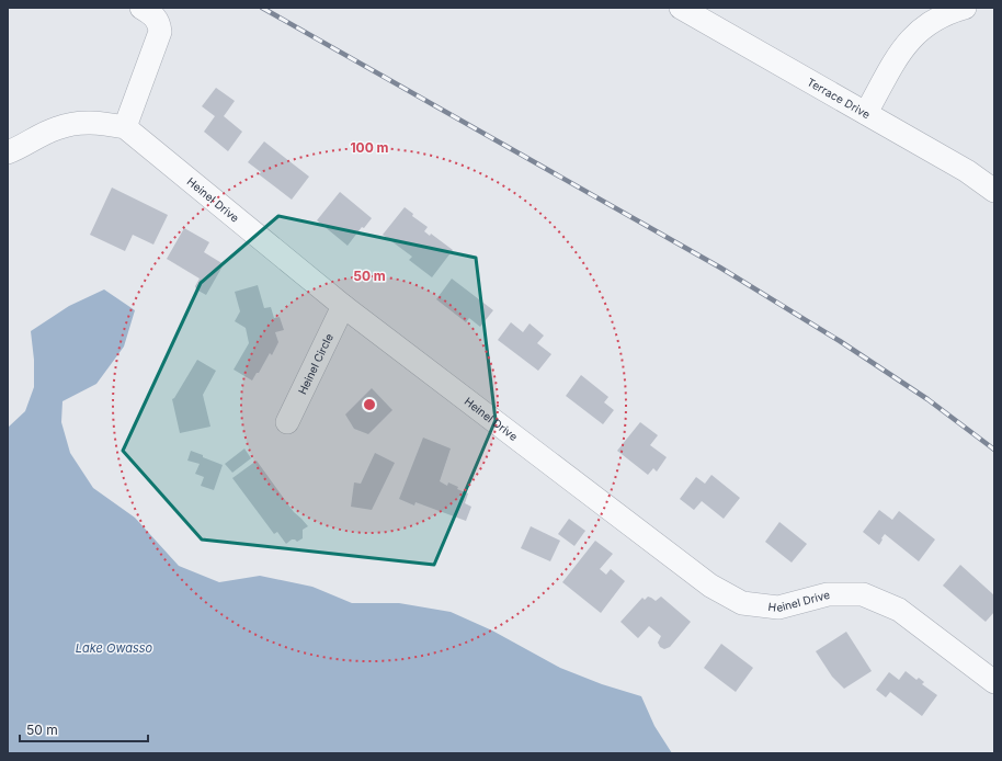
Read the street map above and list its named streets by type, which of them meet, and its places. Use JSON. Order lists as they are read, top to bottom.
{
  "streets": {
    "street": ["Terrace Drive", "Heinel Drive", "Heinel Circle"]
  },
  "crossings": [
    ["Heinel Drive", "Heinel Circle"]
  ],
  "water": ["Lake Owasso"],
  "scale_bar": "50 m",
  "rings": ["100 m", "50 m"]
}
